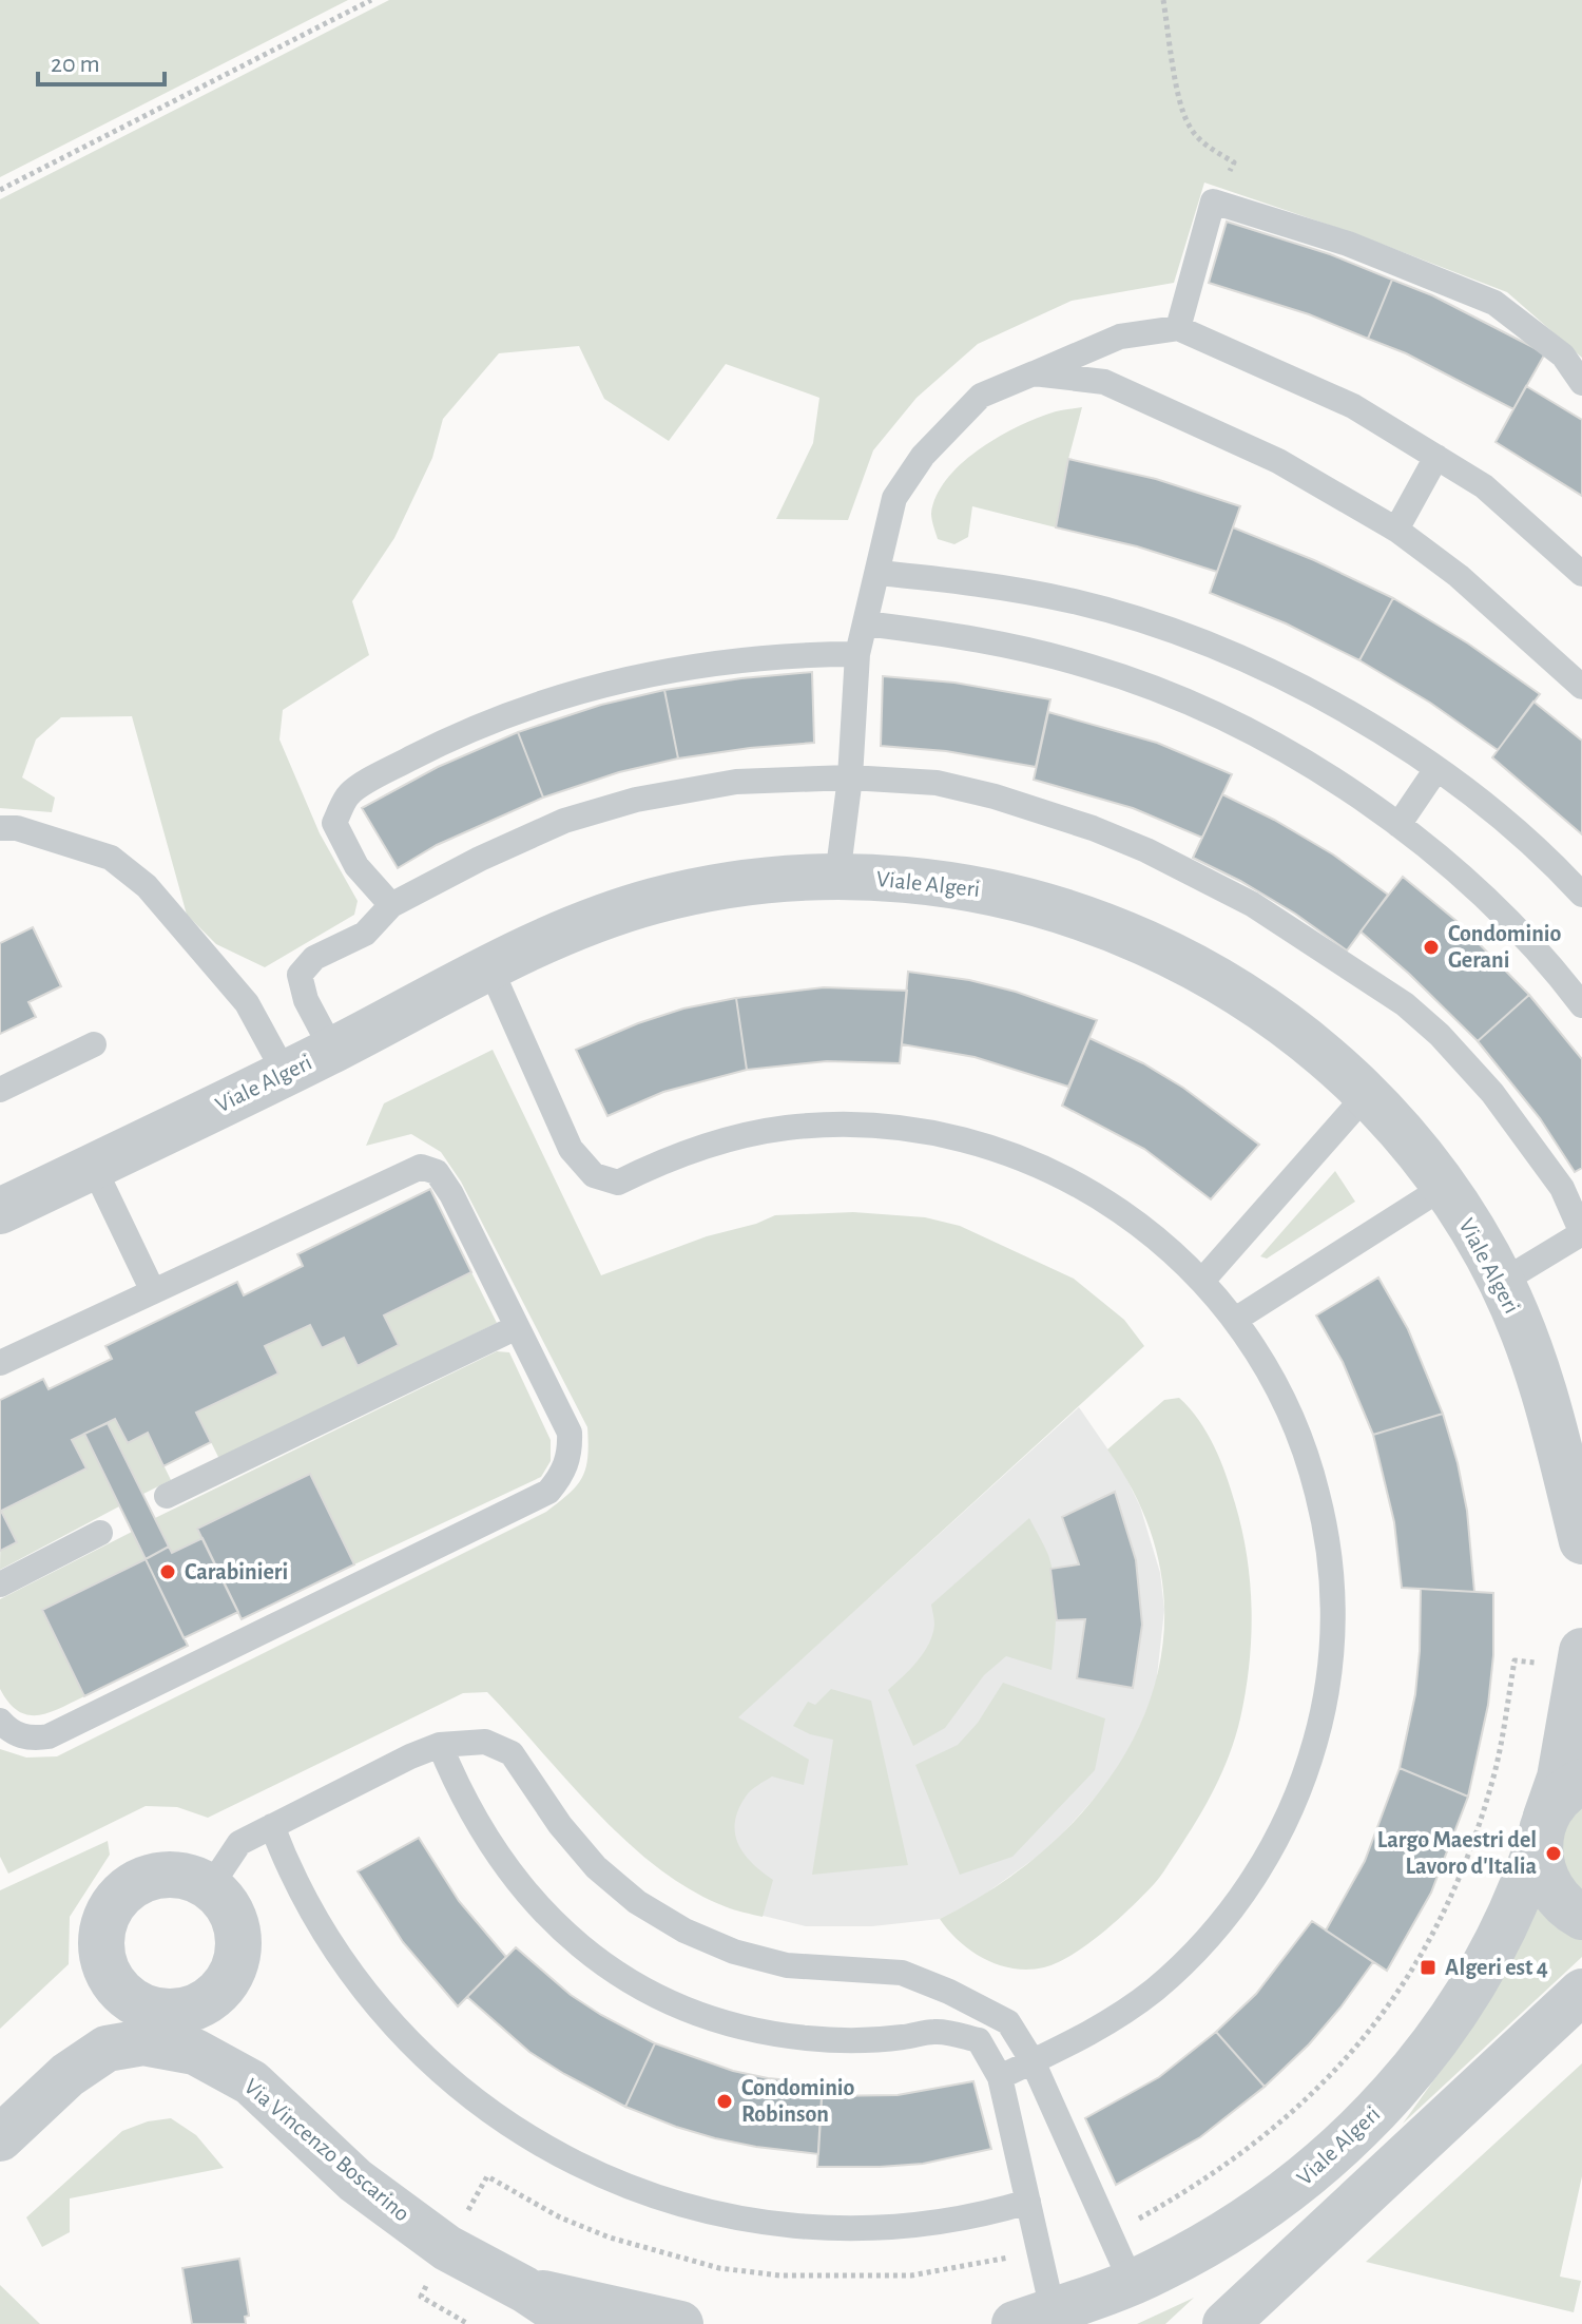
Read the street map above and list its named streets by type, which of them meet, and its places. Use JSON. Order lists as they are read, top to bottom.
{
  "streets": {
    "street": ["Viale Algeri", "Via Vincenzo Boscarino"]
  },
  "places": {
    "other": [
      "Condominio Gerani",
      "Carabinieri",
      "Largo Maestri del Lavoro d'Italia",
      "Condominio Robinson"
    ],
    "transit": ["Algeri est 4"]
  },
  "scale_bar": "20 m"
}
